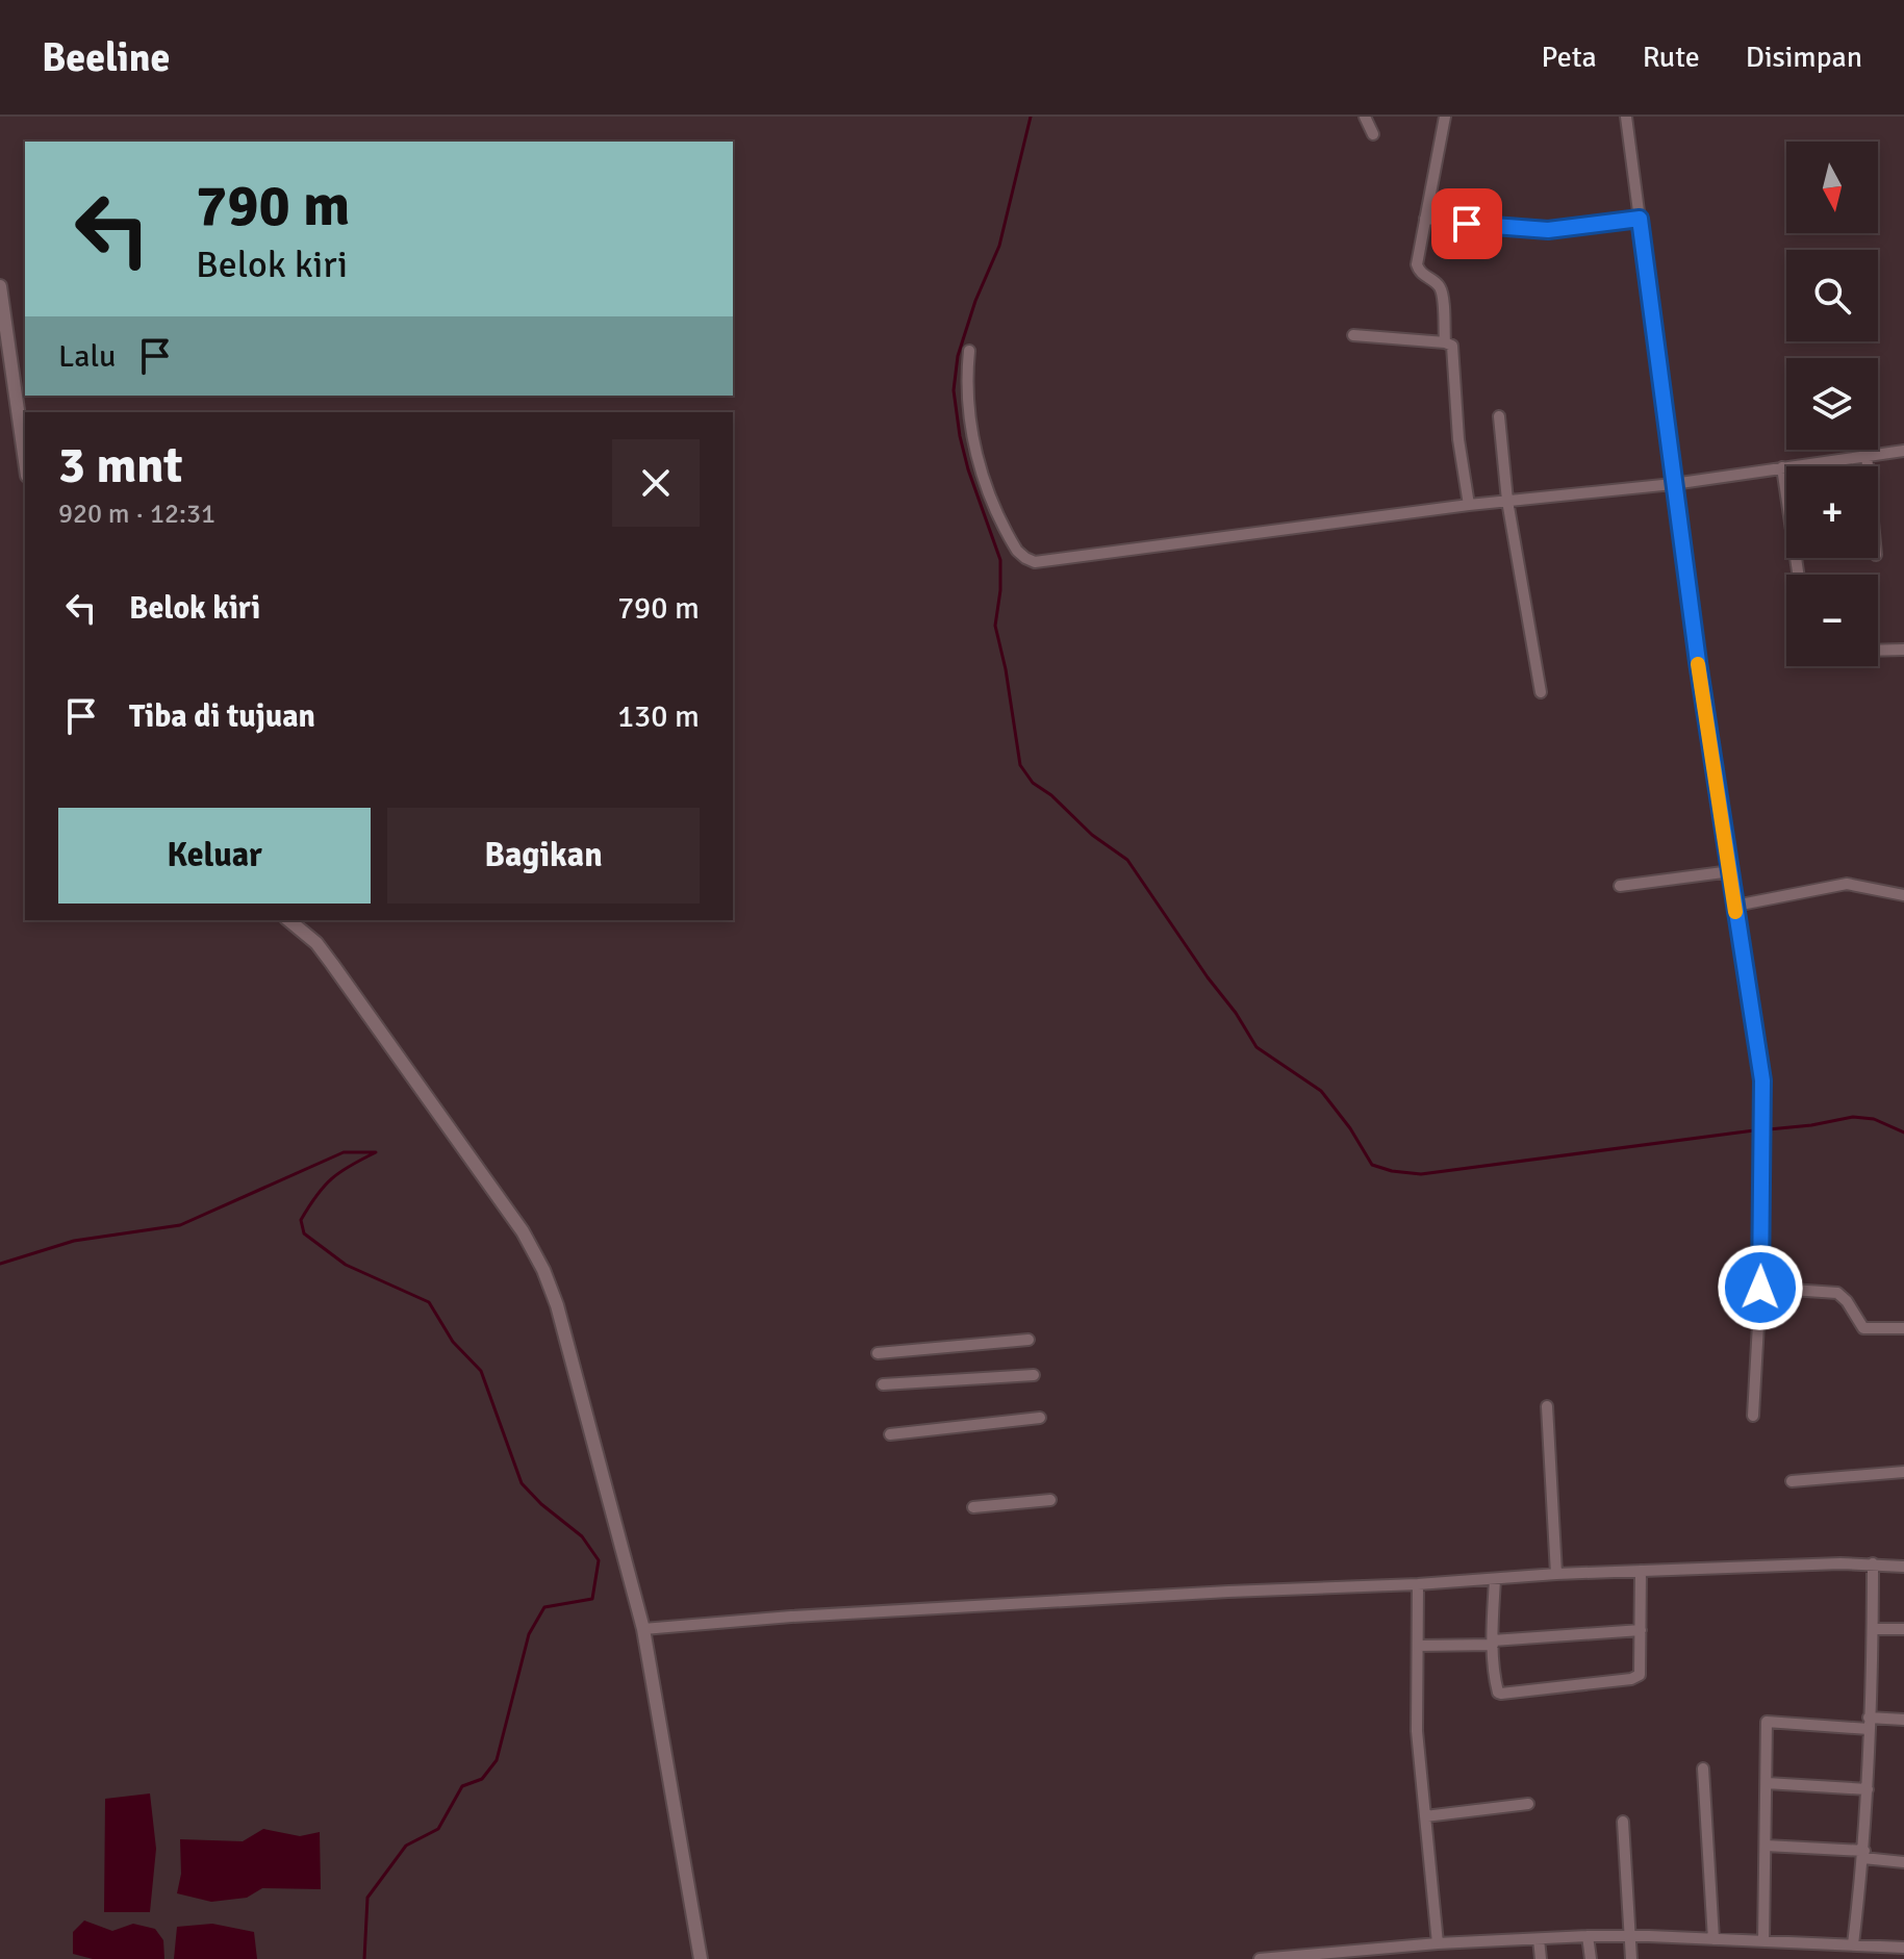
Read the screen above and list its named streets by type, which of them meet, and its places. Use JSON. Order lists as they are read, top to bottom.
{
  "north": "bottom",
  "page": {
    "header": "Beeline",
    "nav": ["Peta", "Rute", "Disimpan"],
    "map_buttons": ["+", "−"],
    "turn": ["790 m", "Belok kiri"],
    "then": "Lalu",
    "heading": ["3 mnt", "920 m · 12:31"],
    "list": [
      {
        "name": "Belok kiri",
        "value": "790 m"
      },
      {
        "name": "Tiba di tujuan",
        "value": "130 m"
      }
    ],
    "buttons": ["Keluar", "Bagikan"]
  }
}
